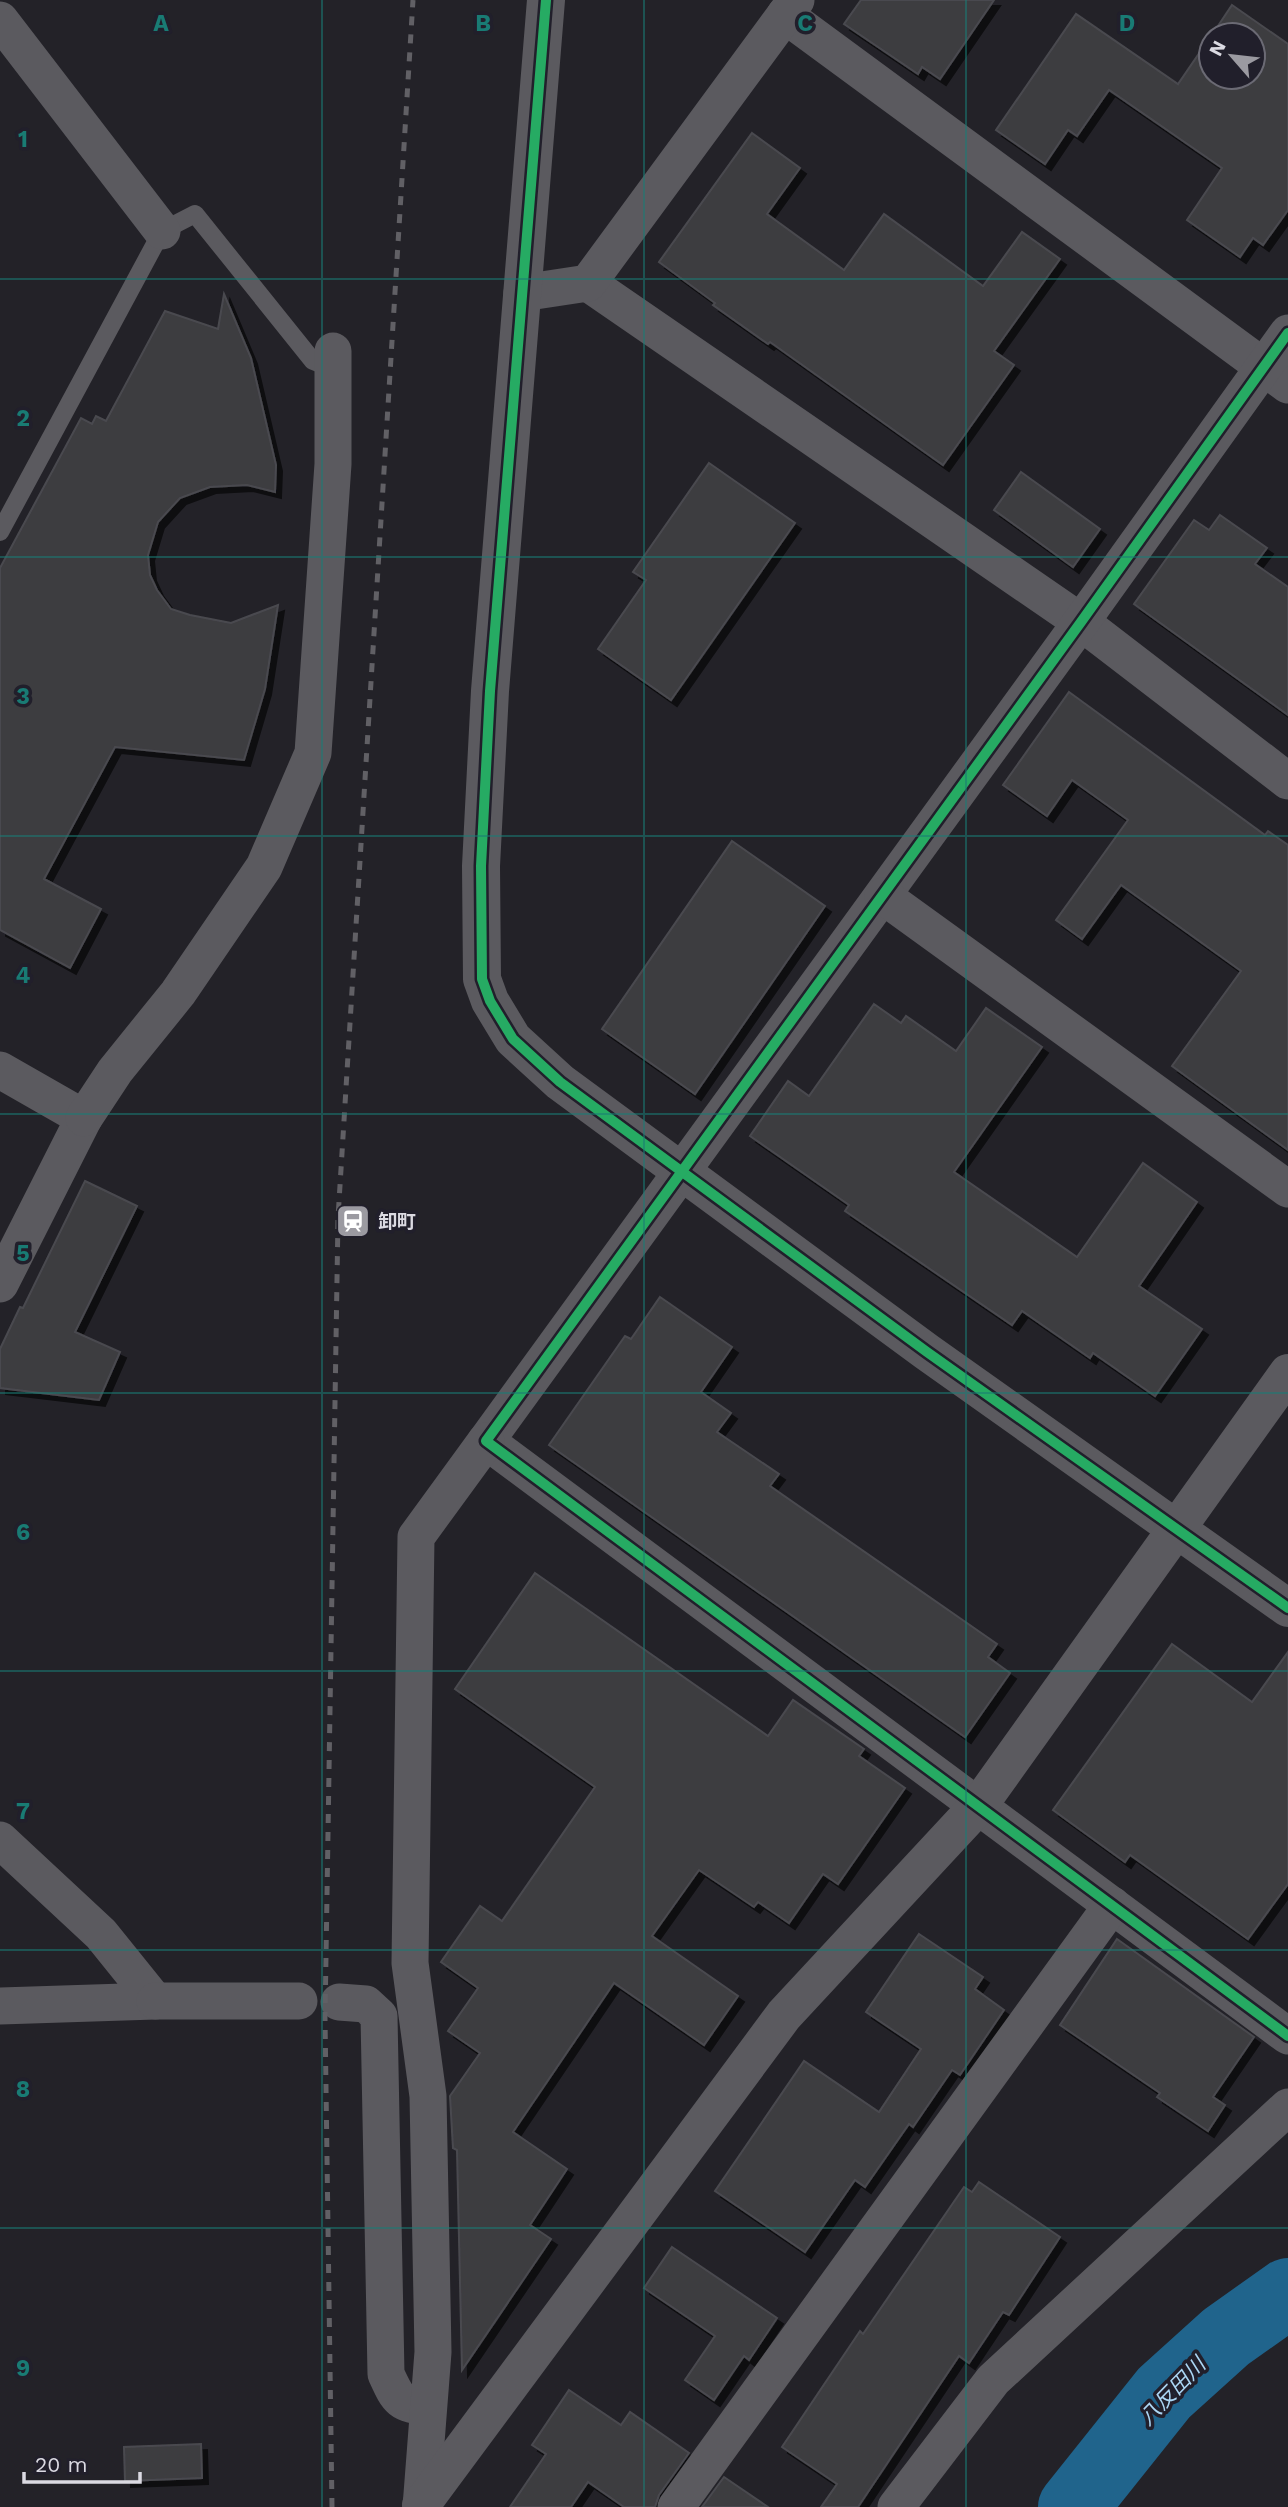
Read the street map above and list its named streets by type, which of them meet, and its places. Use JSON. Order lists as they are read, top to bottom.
{
  "water": ["八反田川"],
  "places": {
    "station": ["卸町"]
  },
  "scale_bar": "20 m",
  "north": "top left",
  "grid": {
    "columns": [
      "A",
      "B",
      "C",
      "D"
    ],
    "rows": [
      "1",
      "2",
      "3",
      "4",
      "5",
      "6",
      "7",
      "8",
      "9"
    ]
  }
}
